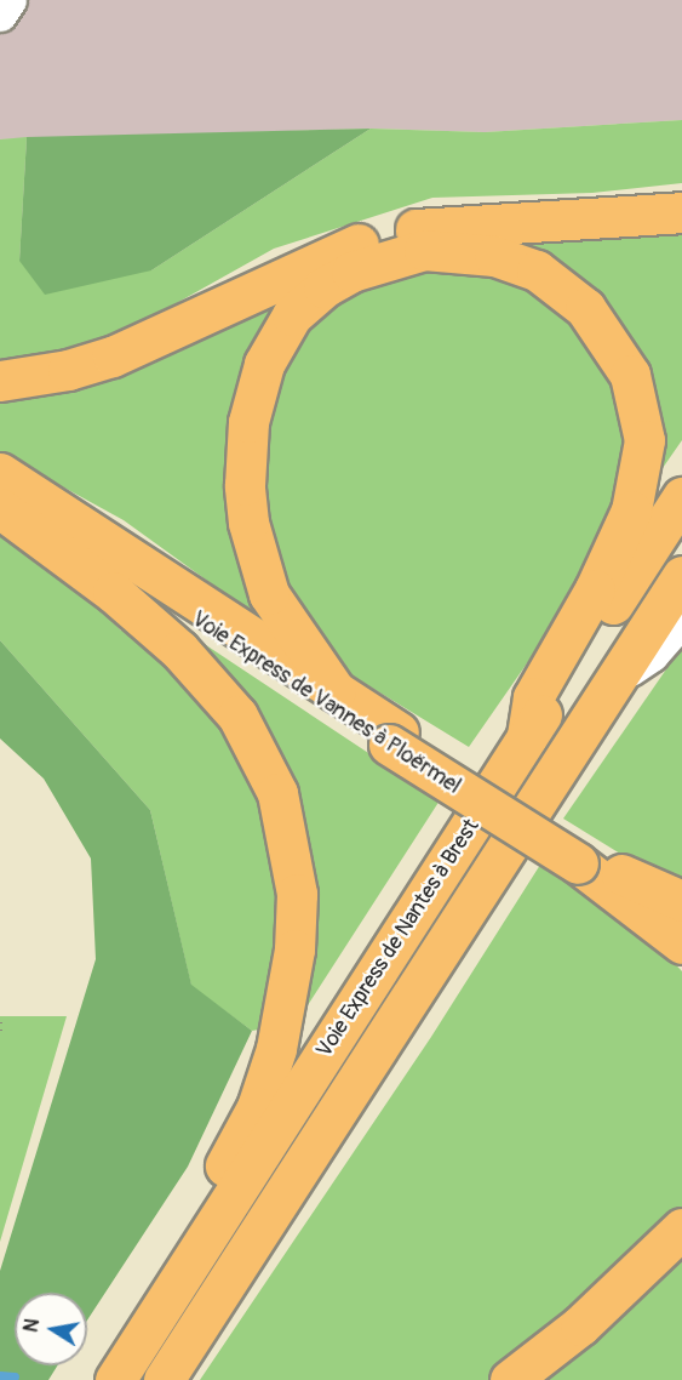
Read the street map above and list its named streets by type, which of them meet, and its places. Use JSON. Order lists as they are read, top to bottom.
{
  "streets": {
    "highway": ["Voie Express de Vannes à Ploërmel", "Voie Express de Nantes à Brest"]
  },
  "north": "left"
}
